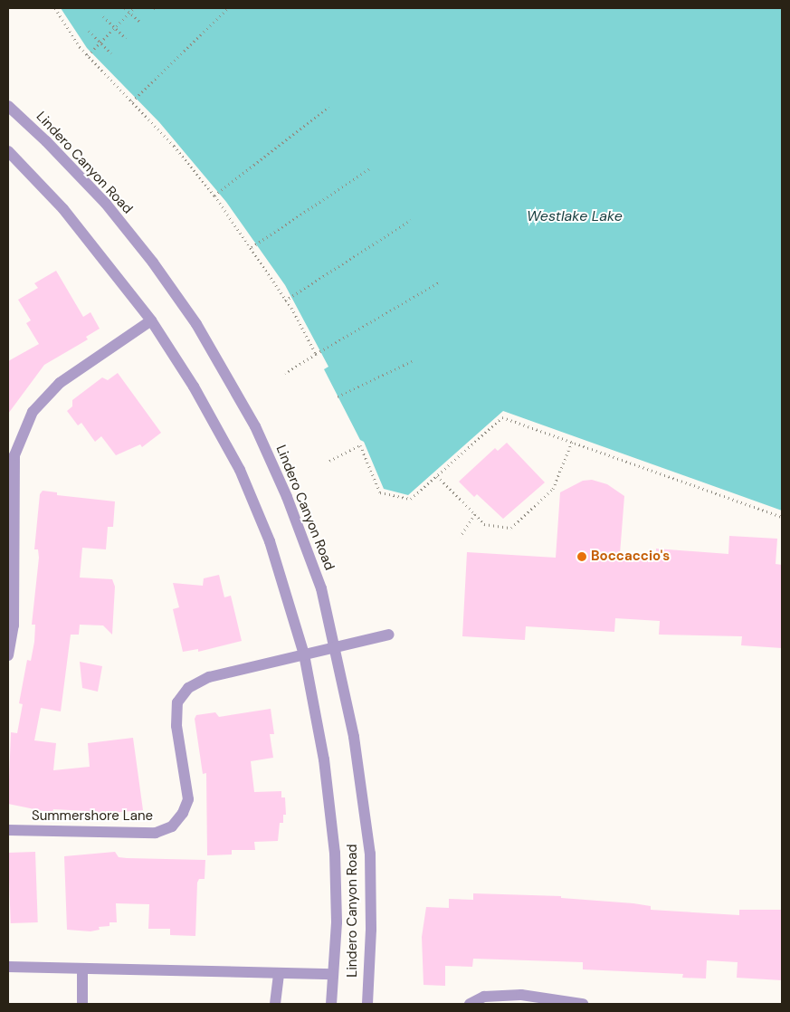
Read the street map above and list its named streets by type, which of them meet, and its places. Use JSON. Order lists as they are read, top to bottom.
{
  "streets": {
    "street": ["Lindero Canyon Road", "Summershore Lane"]
  },
  "crossings": [
    ["Lindero Canyon Road", "Summershore Lane"]
  ],
  "water": ["Westlake Lake"],
  "places": ["Boccaccio's"]
}
